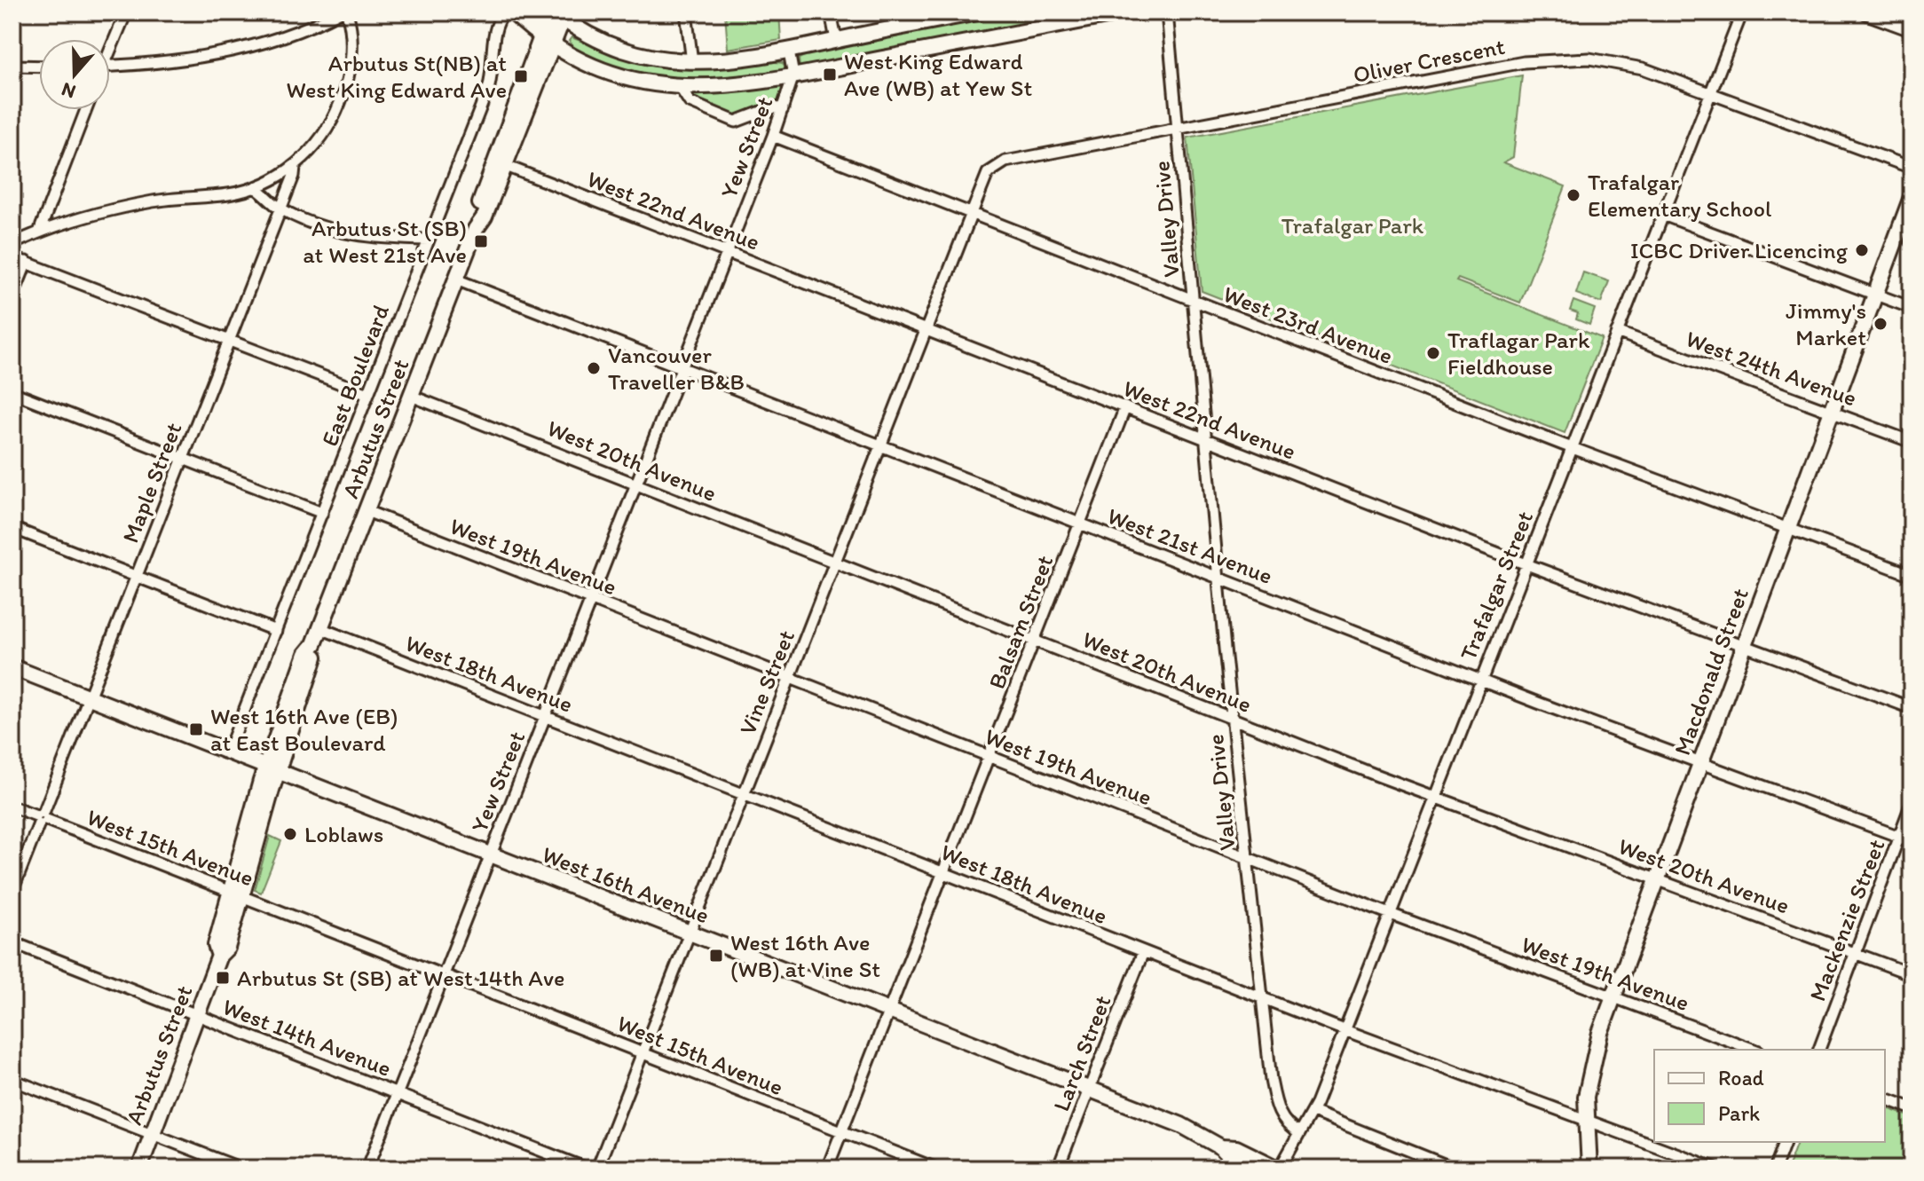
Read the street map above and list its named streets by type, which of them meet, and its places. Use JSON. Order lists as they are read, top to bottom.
{
  "streets": {
    "main road": ["Arbutus Street", "Macdonald Street", "West 16th Avenue"],
    "street": [
      "Oliver Crescent",
      "Yew Street",
      "West 22nd Avenue",
      "Valley Drive",
      "West 23rd Avenue",
      "West 24th Avenue",
      "East Boulevard",
      "West 20th Avenue",
      "Maple Street",
      "West 21st Avenue",
      "West 19th Avenue",
      "Trafalgar Street",
      "Balsam Street",
      "West 18th Avenue",
      "Vine Street",
      "West 15th Avenue",
      "Mackenzie Street",
      "West 14th Avenue",
      "Larch Street"
    ]
  },
  "crossings": [
    ["Oliver Crescent", "Valley Drive"],
    ["Oliver Crescent", "West 23rd Avenue"],
    ["Oliver Crescent", "Trafalgar Street"],
    ["Oliver Crescent", "Vine Street"],
    ["Yew Street", "West 22nd Avenue"],
    ["Yew Street", "West 23rd Avenue"],
    ["Yew Street", "West 20th Avenue"],
    ["Yew Street", "West 21st Avenue"],
    ["Yew Street", "West 19th Avenue"],
    ["Yew Street", "West 18th Avenue"],
    ["Yew Street", "West 15th Avenue"],
    ["Yew Street", "West 16th Avenue"],
    ["Yew Street", "West 14th Avenue"],
    ["West 22nd Avenue", "Valley Drive"],
    ["West 22nd Avenue", "Arbutus Street"],
    ["West 22nd Avenue", "Trafalgar Street"],
    ["West 22nd Avenue", "Balsam Street"],
    ["West 22nd Avenue", "Macdonald Street"],
    ["West 22nd Avenue", "Vine Street"],
    ["Valley Drive", "West 23rd Avenue"],
    ["Valley Drive", "West 20th Avenue"],
    ["Valley Drive", "West 21st Avenue"],
    ["Valley Drive", "West 19th Avenue"],
    ["Valley Drive", "Trafalgar Street"],
    ["Valley Drive", "West 18th Avenue"],
    ["West 23rd Avenue", "Trafalgar Street"],
    ["West 23rd Avenue", "Macdonald Street"],
    ["West 23rd Avenue", "Vine Street"],
    ["West 24th Avenue", "Trafalgar Street"],
    ["West 24th Avenue", "Macdonald Street"],
    ["East Boulevard", "West 16th Avenue"],
    ["Arbutus Street", "West 20th Avenue"],
    ["Arbutus Street", "West 21st Avenue"],
    ["Arbutus Street", "West 19th Avenue"],
    ["Arbutus Street", "West 18th Avenue"],
    ["Arbutus Street", "West 15th Avenue"],
    ["Arbutus Street", "West 16th Avenue"],
    ["Arbutus Street", "West 14th Avenue"],
    ["West 20th Avenue", "Trafalgar Street"],
    ["West 20th Avenue", "Balsam Street"],
    ["West 20th Avenue", "Macdonald Street"],
    ["West 20th Avenue", "Vine Street"],
    ["West 20th Avenue", "Mackenzie Street"],
    ["Maple Street", "West 15th Avenue"],
    ["Maple Street", "West 16th Avenue"],
    ["West 21st Avenue", "Trafalgar Street"],
    ["West 21st Avenue", "Balsam Street"],
    ["West 21st Avenue", "Macdonald Street"],
    ["West 21st Avenue", "Vine Street"],
    ["West 21st Avenue", "Mackenzie Street"],
    ["West 19th Avenue", "Trafalgar Street"],
    ["West 19th Avenue", "Balsam Street"],
    ["West 19th Avenue", "Macdonald Street"],
    ["West 19th Avenue", "Vine Street"],
    ["Trafalgar Street", "West 18th Avenue"],
    ["Trafalgar Street", "West 16th Avenue"],
    ["Balsam Street", "West 18th Avenue"],
    ["Balsam Street", "West 15th Avenue"],
    ["Balsam Street", "West 16th Avenue"],
    ["Macdonald Street", "West 18th Avenue"],
    ["West 18th Avenue", "Vine Street"],
    ["West 18th Avenue", "Larch Street"],
    ["Vine Street", "West 15th Avenue"],
    ["Vine Street", "West 16th Avenue"],
    ["Vine Street", "West 14th Avenue"],
    ["West 16th Avenue", "Larch Street"]
  ],
  "parks": ["Trafalgar Park"],
  "places": {
    "transit": [
      "West King Edward Ave (WB) at Yew St",
      "Arbutus St(NB) at West King Edward Ave",
      "Arbutus St (SB) at West 21st Ave",
      "West 16th Ave (EB) at East Boulevard",
      "West 16th Ave (WB) at Vine St",
      "Arbutus St (SB) at West 14th Ave"
    ],
    "other": [
      "Trafalgar Elementary School",
      "ICBC Driver Licencing",
      "Jimmy's Market",
      "Traflagar Park Fieldhouse",
      "Vancouver Traveller B&B",
      "Loblaws"
    ]
  },
  "legend": ["Road", "Park"],
  "north": "bottom"
}
